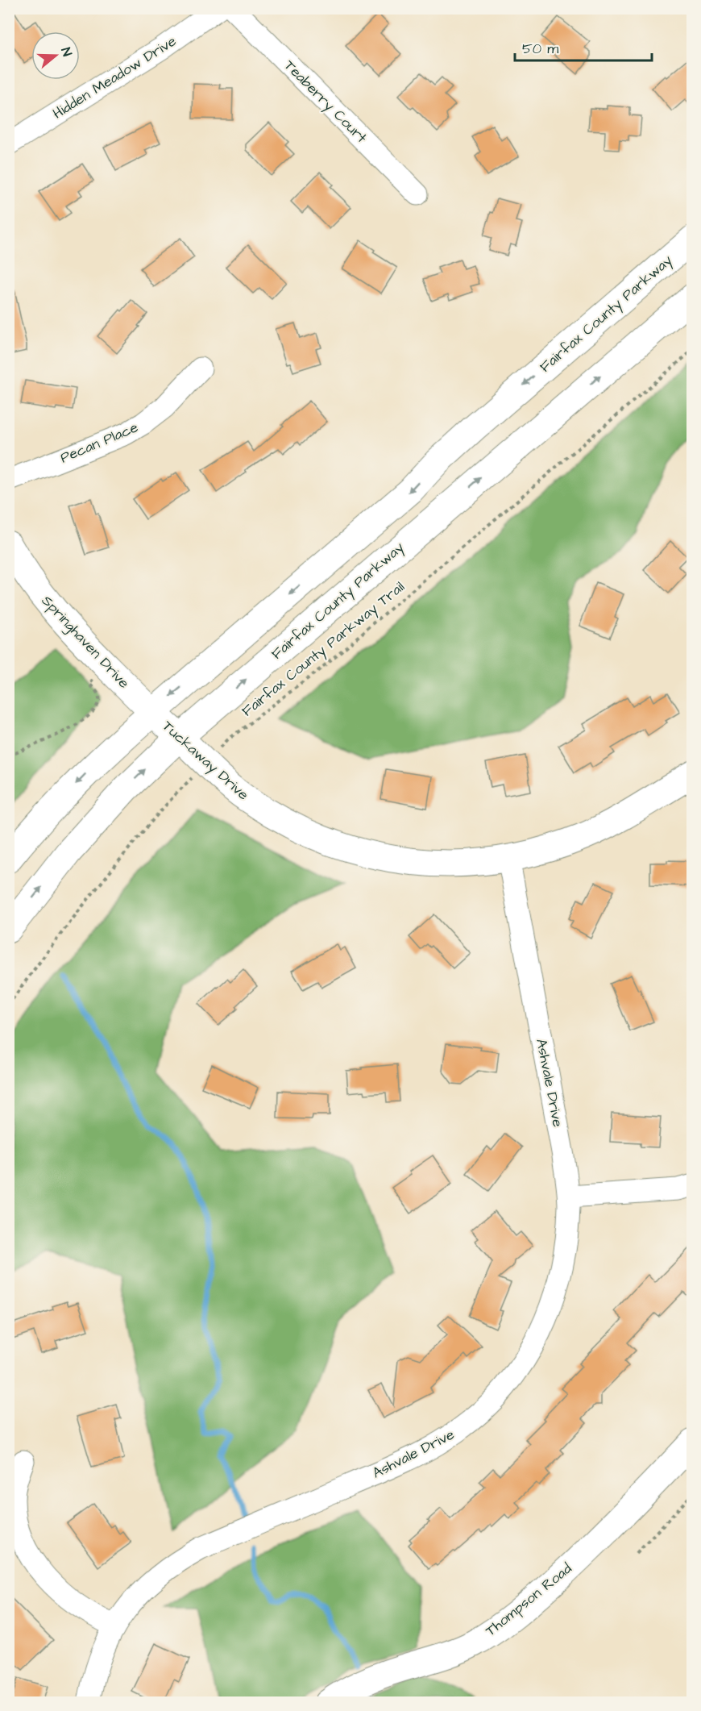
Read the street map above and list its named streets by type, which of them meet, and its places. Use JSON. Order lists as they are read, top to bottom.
{
  "streets": {
    "main road": [
      "Fairfax County Parkway",
      "Springhaven Drive",
      "Tuckaway Drive",
      "Thompson Road"
    ],
    "street": [
      "Hidden Meadow Drive",
      "Teaberry Court",
      "Pecan Place",
      "Ashvale Drive"
    ],
    "path": ["Fairfax County Parkway Trail"]
  },
  "crossings": [
    ["Fairfax County Parkway", "Springhaven Drive"],
    ["Fairfax County Parkway", "Tuckaway Drive"],
    ["Springhaven Drive", "Tuckaway Drive"],
    ["Fairfax County Parkway Trail", "Tuckaway Drive"],
    ["Tuckaway Drive", "Ashvale Drive"]
  ],
  "scale_bar": "50 m",
  "north": "right"
}
